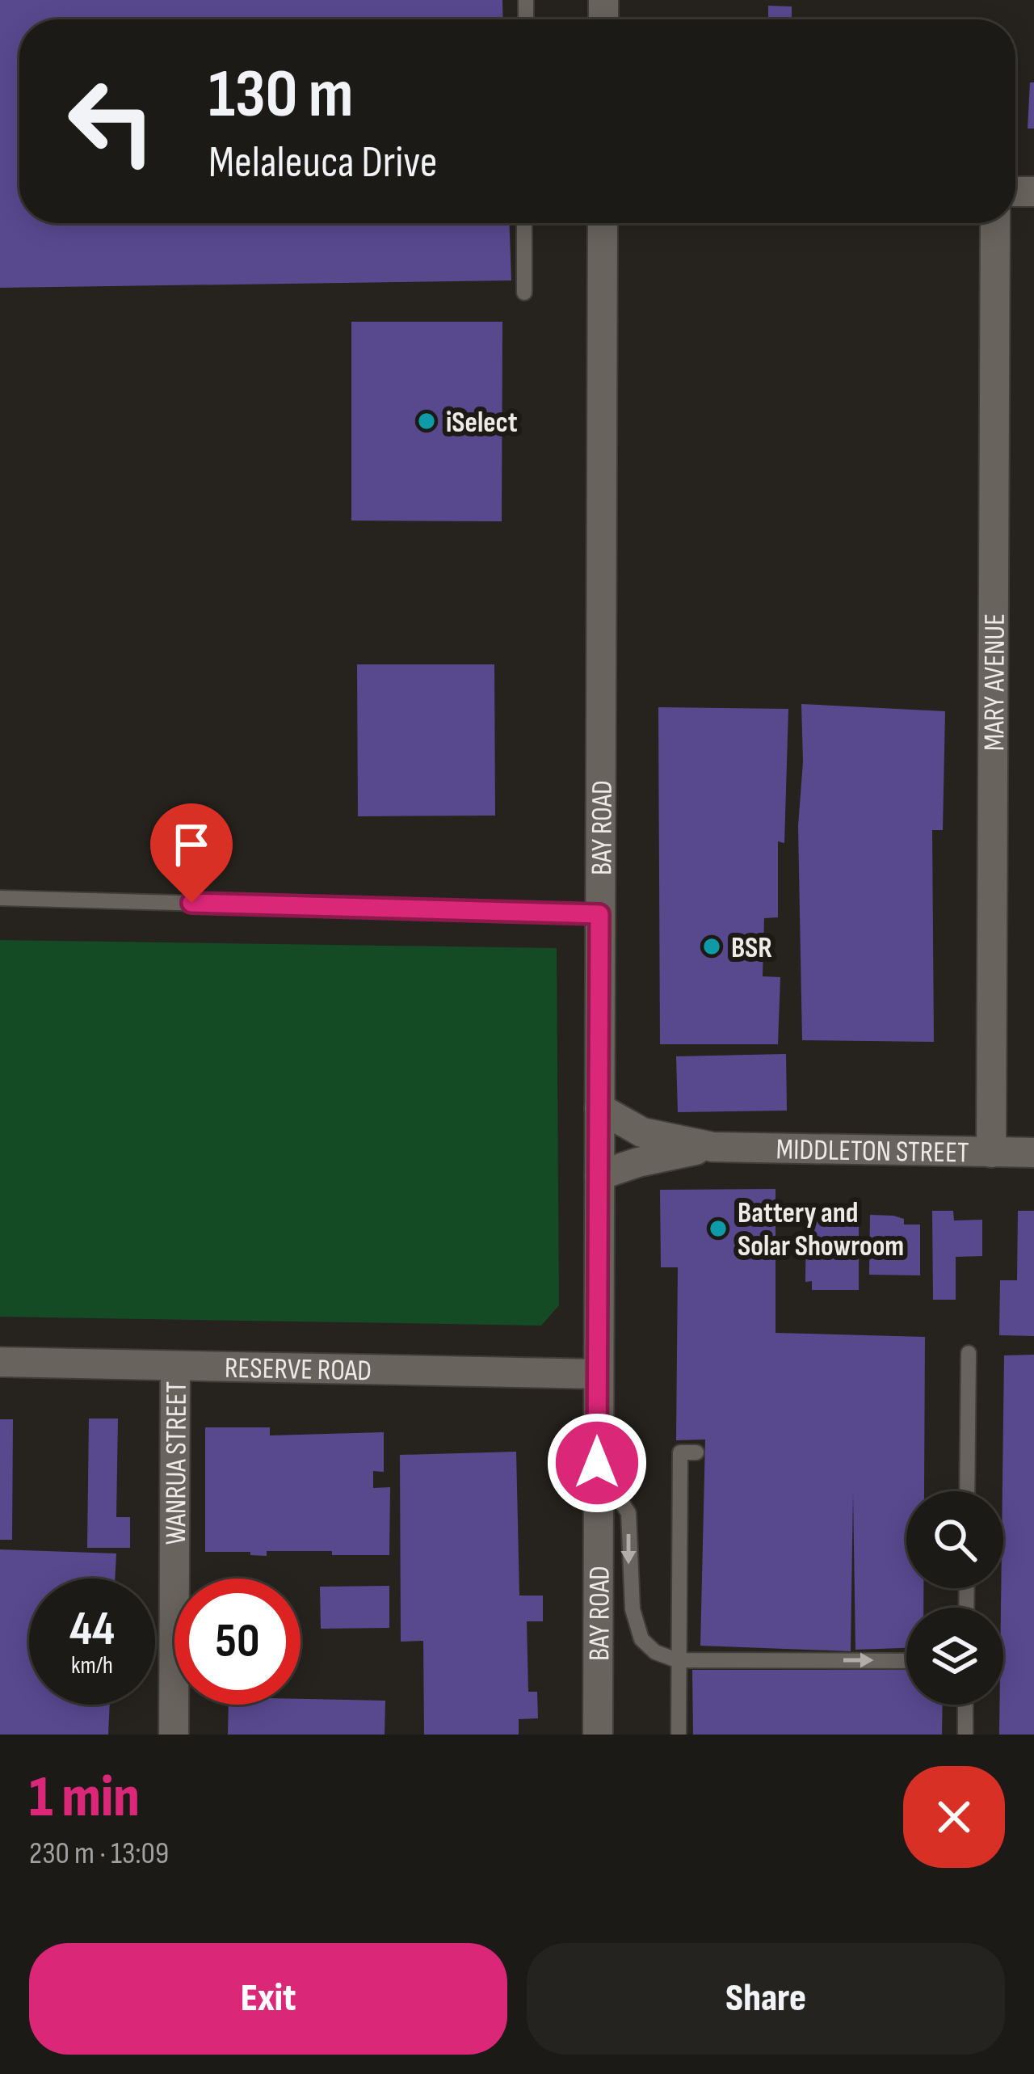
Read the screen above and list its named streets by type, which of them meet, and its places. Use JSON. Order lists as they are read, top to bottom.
{
  "streets": {
    "street": [
      "MARY AVENUE",
      "BAY ROAD",
      "MIDDLETON STREET",
      "RESERVE ROAD",
      "WANRUA STREET"
    ]
  },
  "crossings": [
    ["MARY AVENUE", "MIDDLETON STREET"],
    ["BAY ROAD", "MIDDLETON STREET"],
    ["BAY ROAD", "RESERVE ROAD"],
    ["RESERVE ROAD", "WANRUA STREET"]
  ],
  "places": ["iSelect", "BSR", "Battery and Solar Showroom"],
  "page": {
    "turn": ["130 m", "Melaleuca Drive"],
    "speed": "44 km/h",
    "limit": "50",
    "heading": ["1 min", "230 m · 13:09"],
    "buttons": ["Exit", "Share"]
  }
}
